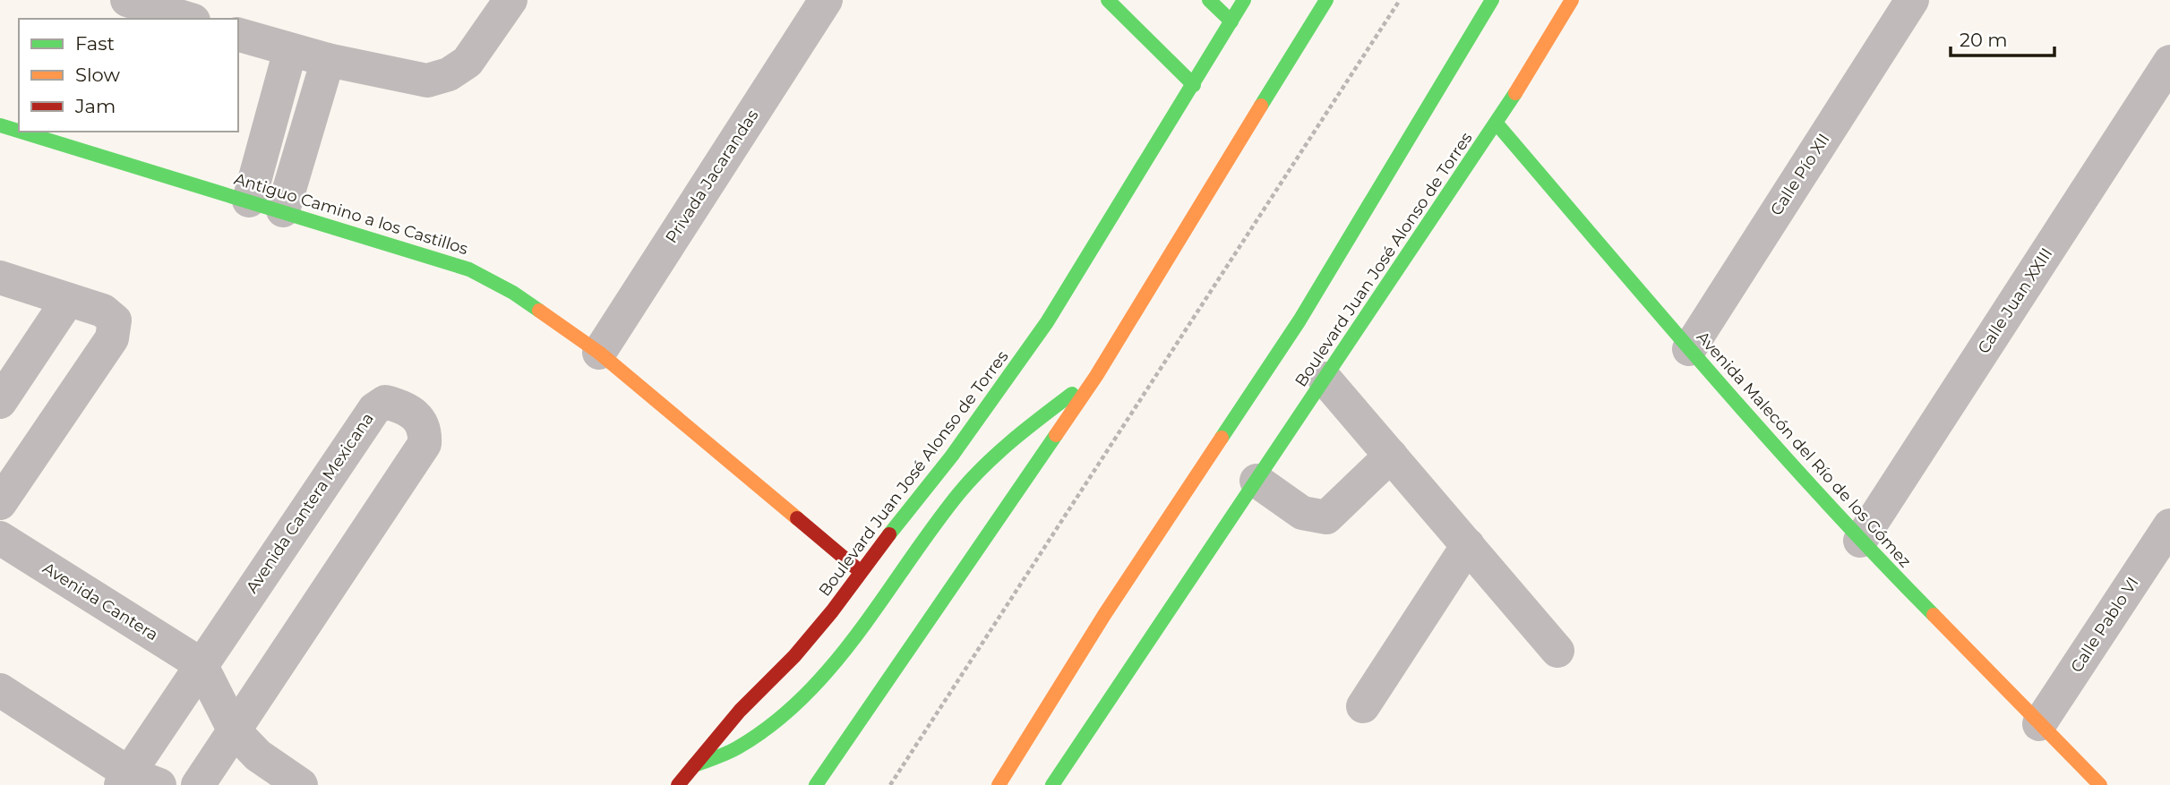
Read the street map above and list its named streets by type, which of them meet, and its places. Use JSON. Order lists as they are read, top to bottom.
{
  "streets": {
    "main road": ["Antiguo Camino a los Castillos", "Boulevard Juan José Alonso de Torres", "Avenida Malecón del Río de los Gómez"],
    "street": [
      "Calle Pío XII",
      "Privada Jacarandas",
      "Calle Juan XXIII",
      "Avenida Cantera Mexicana",
      "Avenida Cantera",
      "Calle Pablo VI"
    ]
  },
  "crossings": [
    ["Calle Pío XII", "Avenida Malecón del Río de los Gómez"],
    ["Privada Jacarandas", "Antiguo Camino a los Castillos"],
    ["Antiguo Camino a los Castillos", "Boulevard Juan José Alonso de Torres"],
    ["Boulevard Juan José Alonso de Torres", "Avenida Malecón del Río de los Gómez"],
    ["Calle Juan XXIII", "Avenida Malecón del Río de los Gómez"],
    ["Avenida Malecón del Río de los Gómez", "Calle Pablo VI"],
    ["Avenida Cantera Mexicana", "Avenida Cantera"]
  ],
  "legend": ["Fast", "Slow", "Jam"],
  "scale_bar": "20 m"
}
